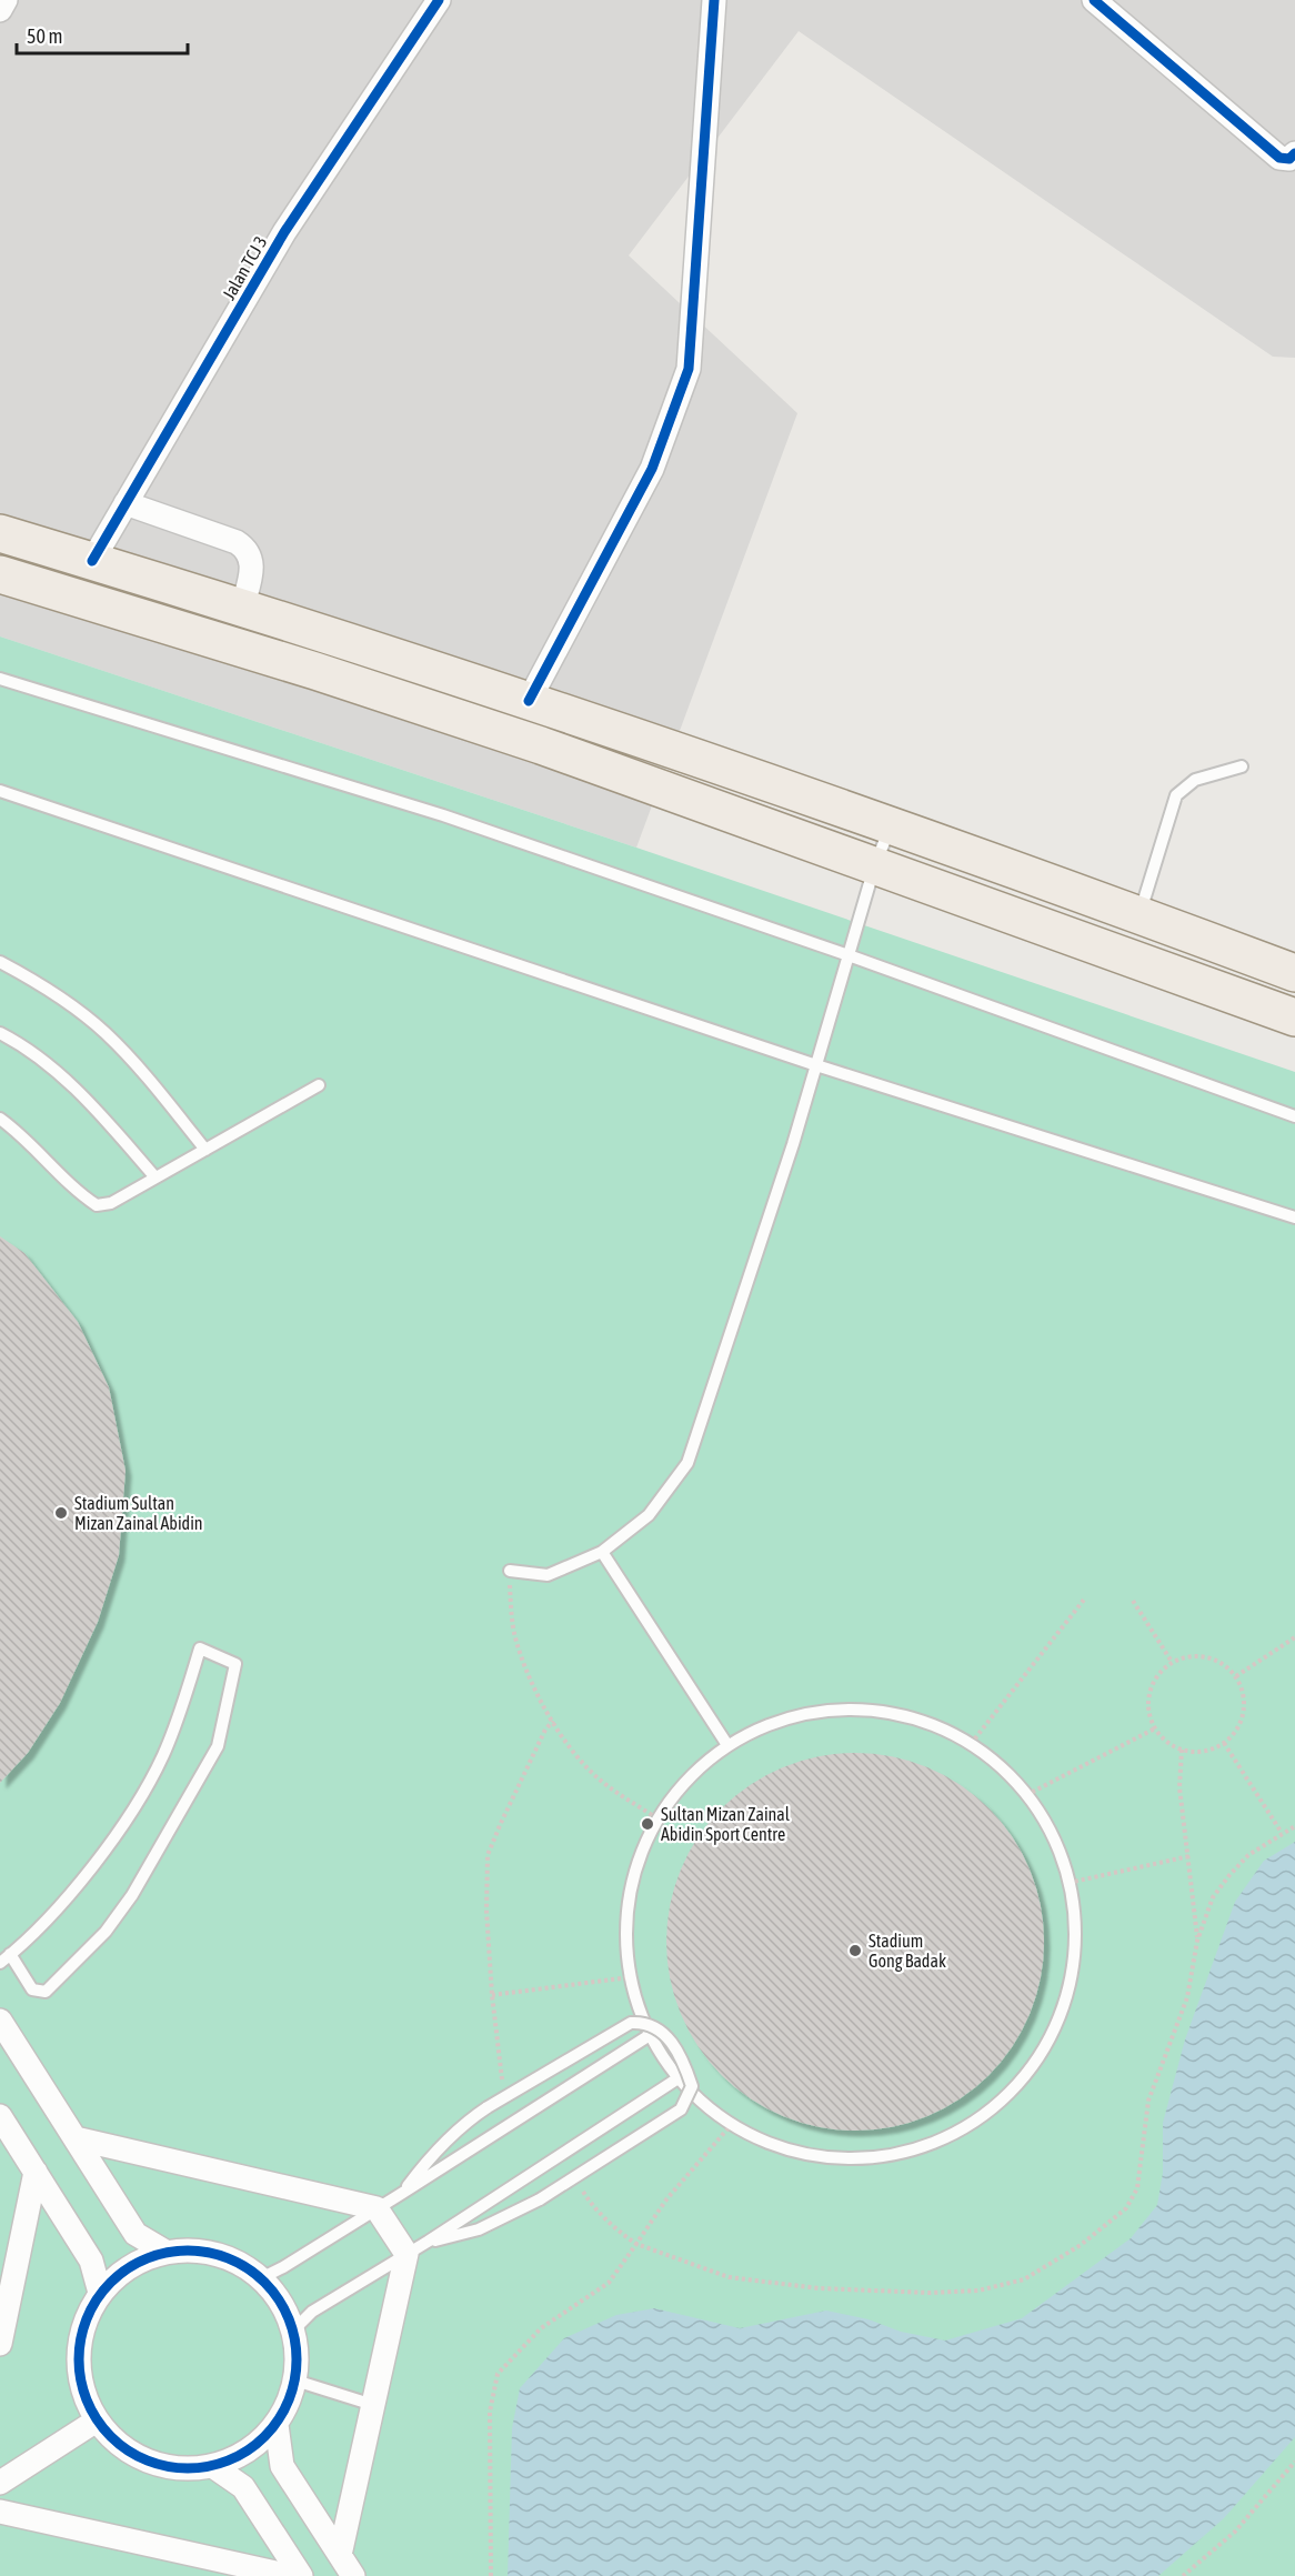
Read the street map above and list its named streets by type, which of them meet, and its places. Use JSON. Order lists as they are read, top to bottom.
{
  "streets": {
    "street": ["Jalan TCJ 3"]
  },
  "places": ["Stadium Sultan Mizan Zainal Abidin", "Sultan Mizan Zainal Abidin Sport Centre", "Stadium Gong Badak"],
  "scale_bar": "50 m"
}
